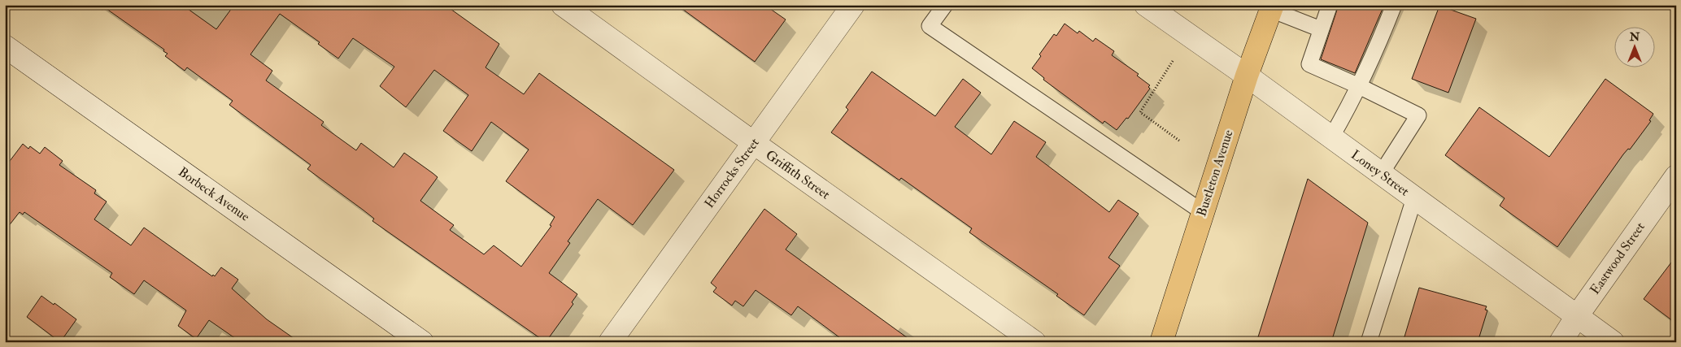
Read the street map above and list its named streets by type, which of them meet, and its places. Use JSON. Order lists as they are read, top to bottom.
{
  "streets": {
    "main road": ["Bustleton Avenue"],
    "street": [
      "Horrocks Street",
      "Loney Street",
      "Griffith Street",
      "Borbeck Avenue",
      "Eastwood Street"
    ]
  },
  "crossings": [
    ["Horrocks Street", "Griffith Street"],
    ["Bustleton Avenue", "Loney Street"],
    ["Loney Street", "Eastwood Street"]
  ],
  "north": "top"
}
